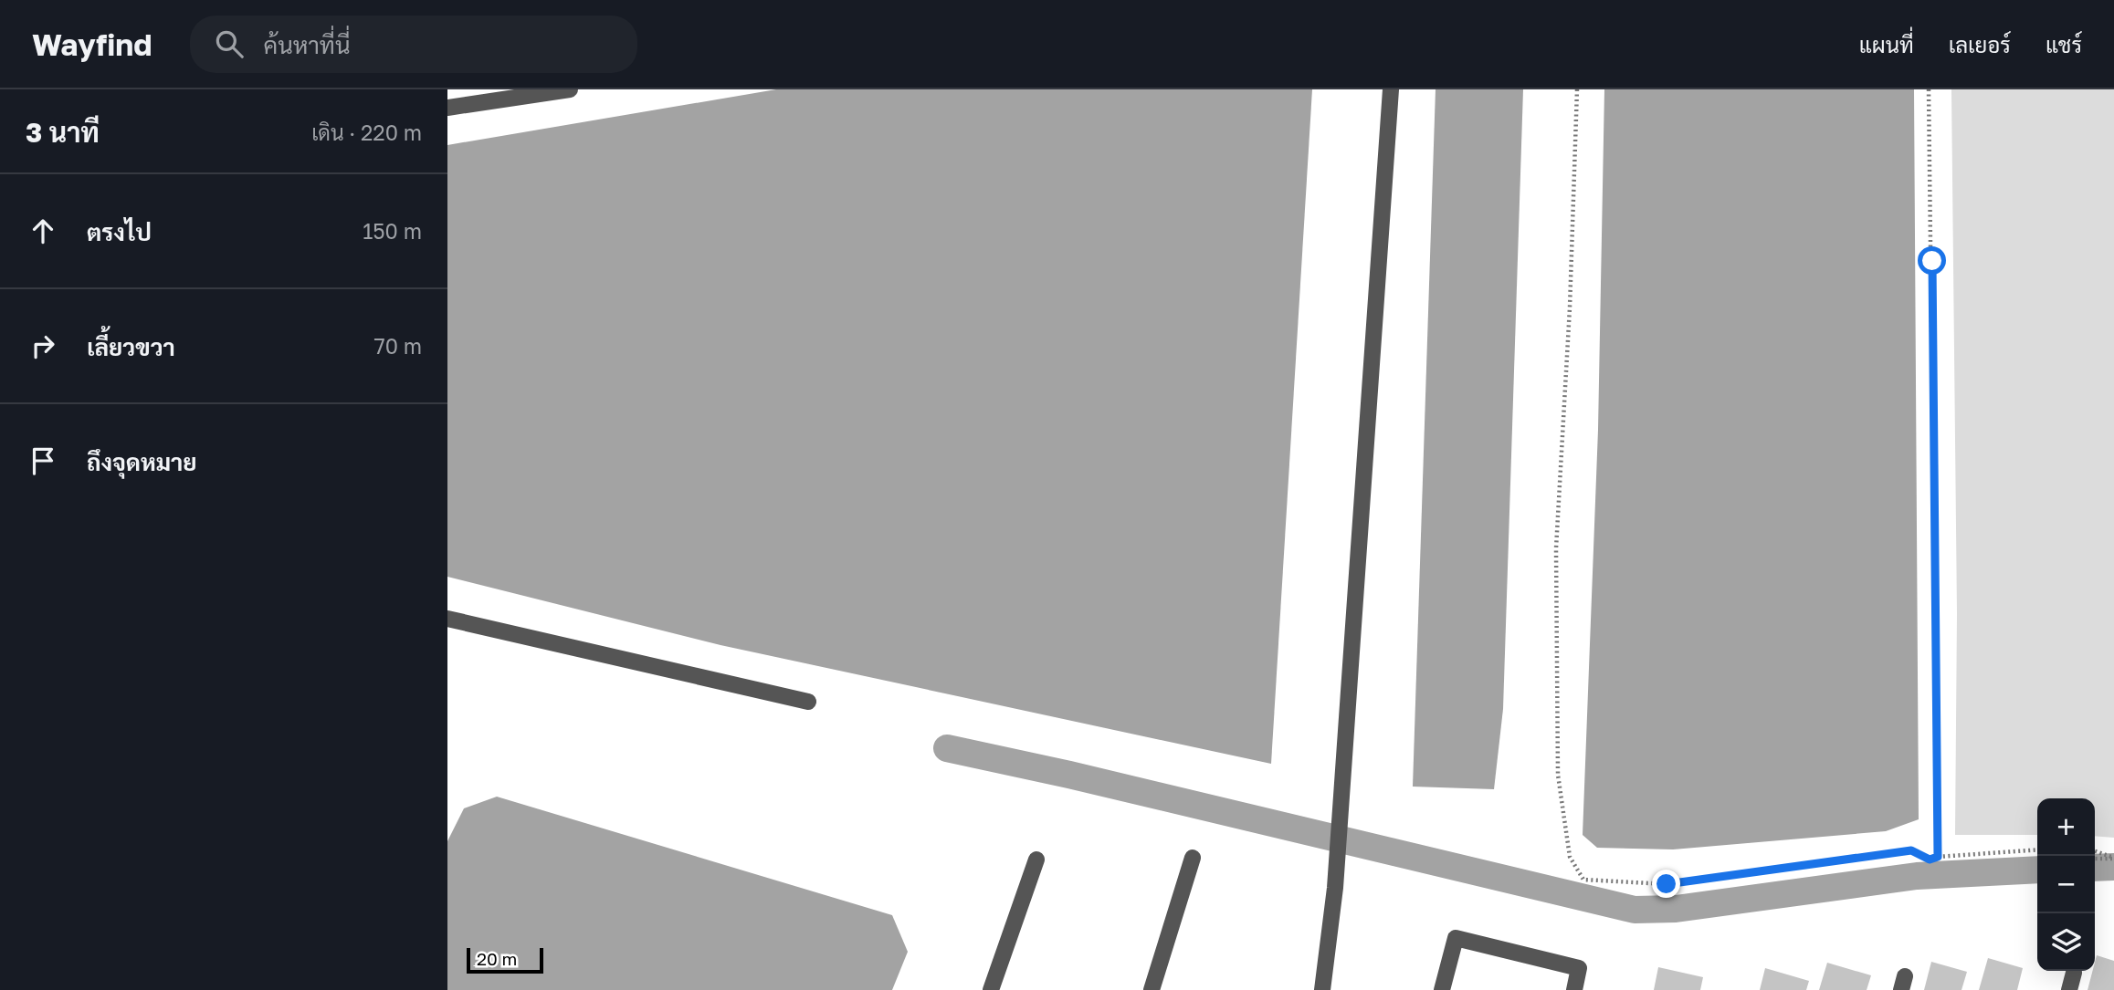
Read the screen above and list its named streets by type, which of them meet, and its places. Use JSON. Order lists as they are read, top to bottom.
{
  "scale_bar": "20 m",
  "page": {
    "header": "Wayfind",
    "search": "ค้นหาที่นี่",
    "nav": ["แผนที่", "เลเยอร์", "แชร์"],
    "heading": ["3 นาที", "เดิน · 220 m"],
    "list": [
      ["ตรงไป", "150 m"],
      ["เลี้ยวขวา", "70 m"],
      "ถึงจุดหมาย"
    ],
    "map_buttons": ["+", "−"],
    "scale": "20 m"
  }
}
